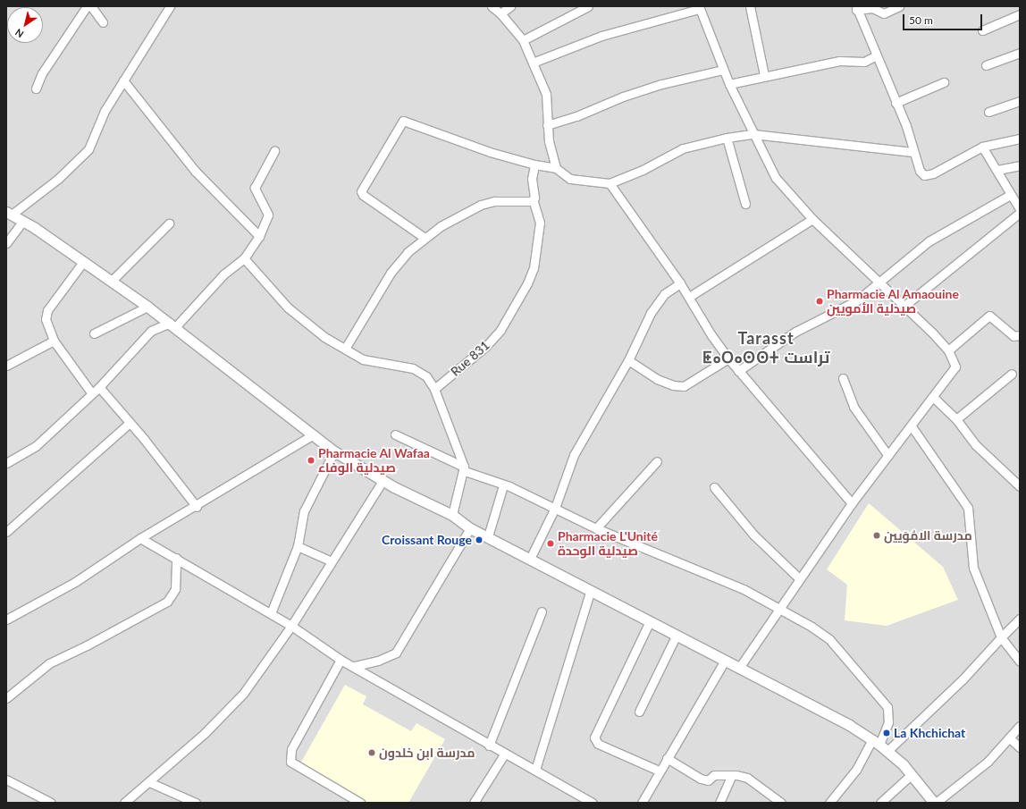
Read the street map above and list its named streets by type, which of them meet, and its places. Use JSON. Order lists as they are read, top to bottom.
{
  "streets": {
    "street": ["Rue 831"]
  },
  "districts": ["Tarasst ⵟⴰⵔⴰⵙⵙⵜ تراست"],
  "places": [
    "Pharmacie Al Amaouine صيدلية الأمويين",
    "Pharmacie Al Wafaa صيدلية الوفاء",
    "مدرسة الامُوَيين",
    "Croissant Rouge",
    "Pharmacie L'Unité صيدلية الوحدة",
    "La Khchichat",
    "مدرسة ابن خلدون"
  ],
  "scale_bar": "50 m",
  "north": "bottom left"
}
